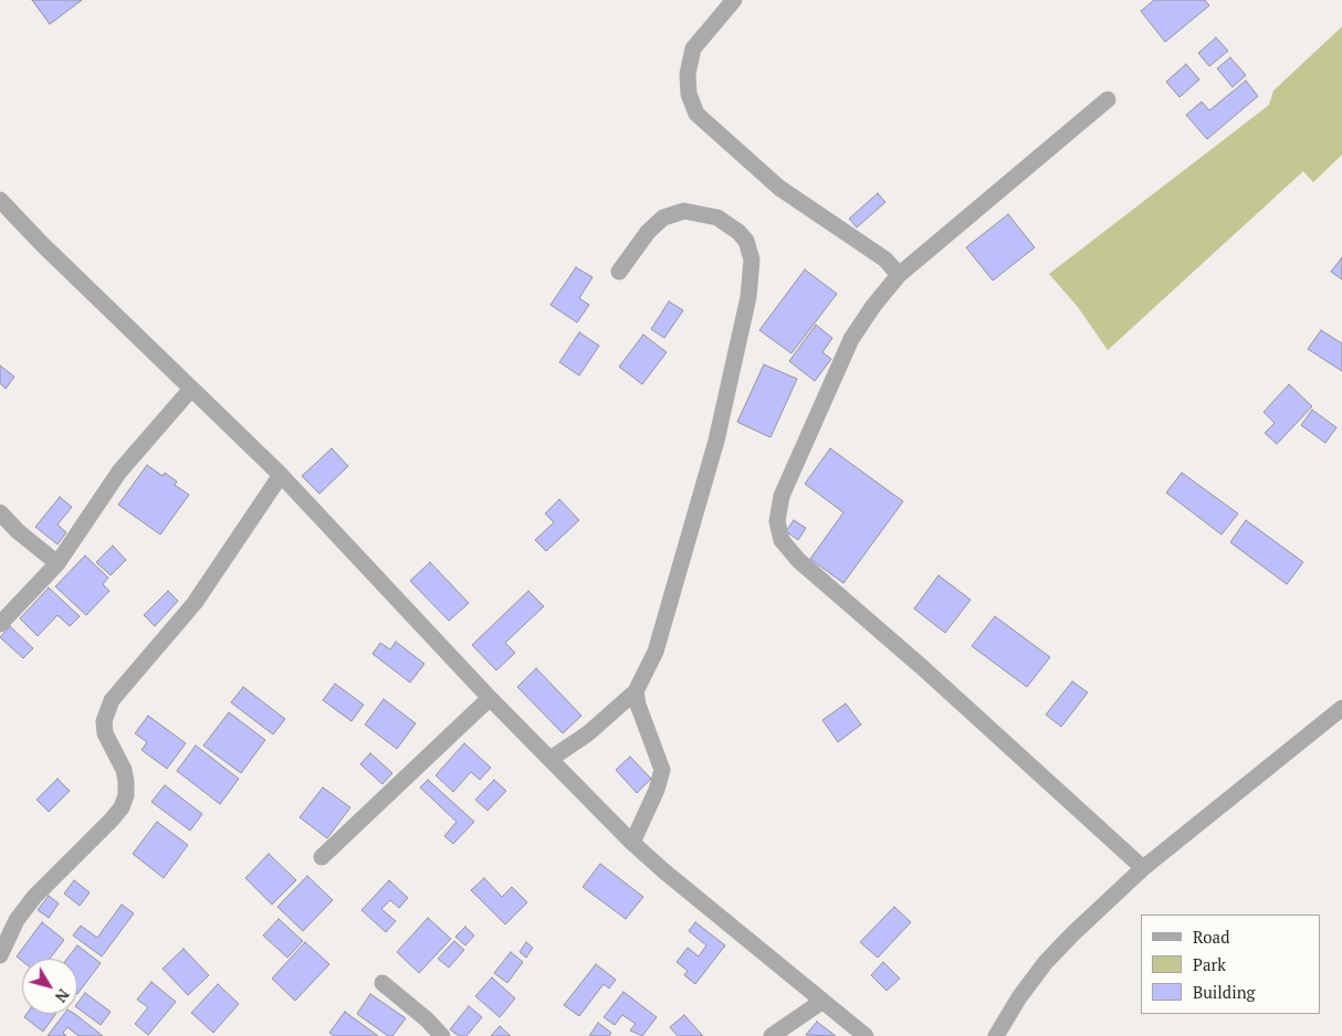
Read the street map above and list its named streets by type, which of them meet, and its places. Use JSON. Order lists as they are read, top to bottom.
{
  "legend": ["Road", "Park", "Building"],
  "north": "bottom right"
}
